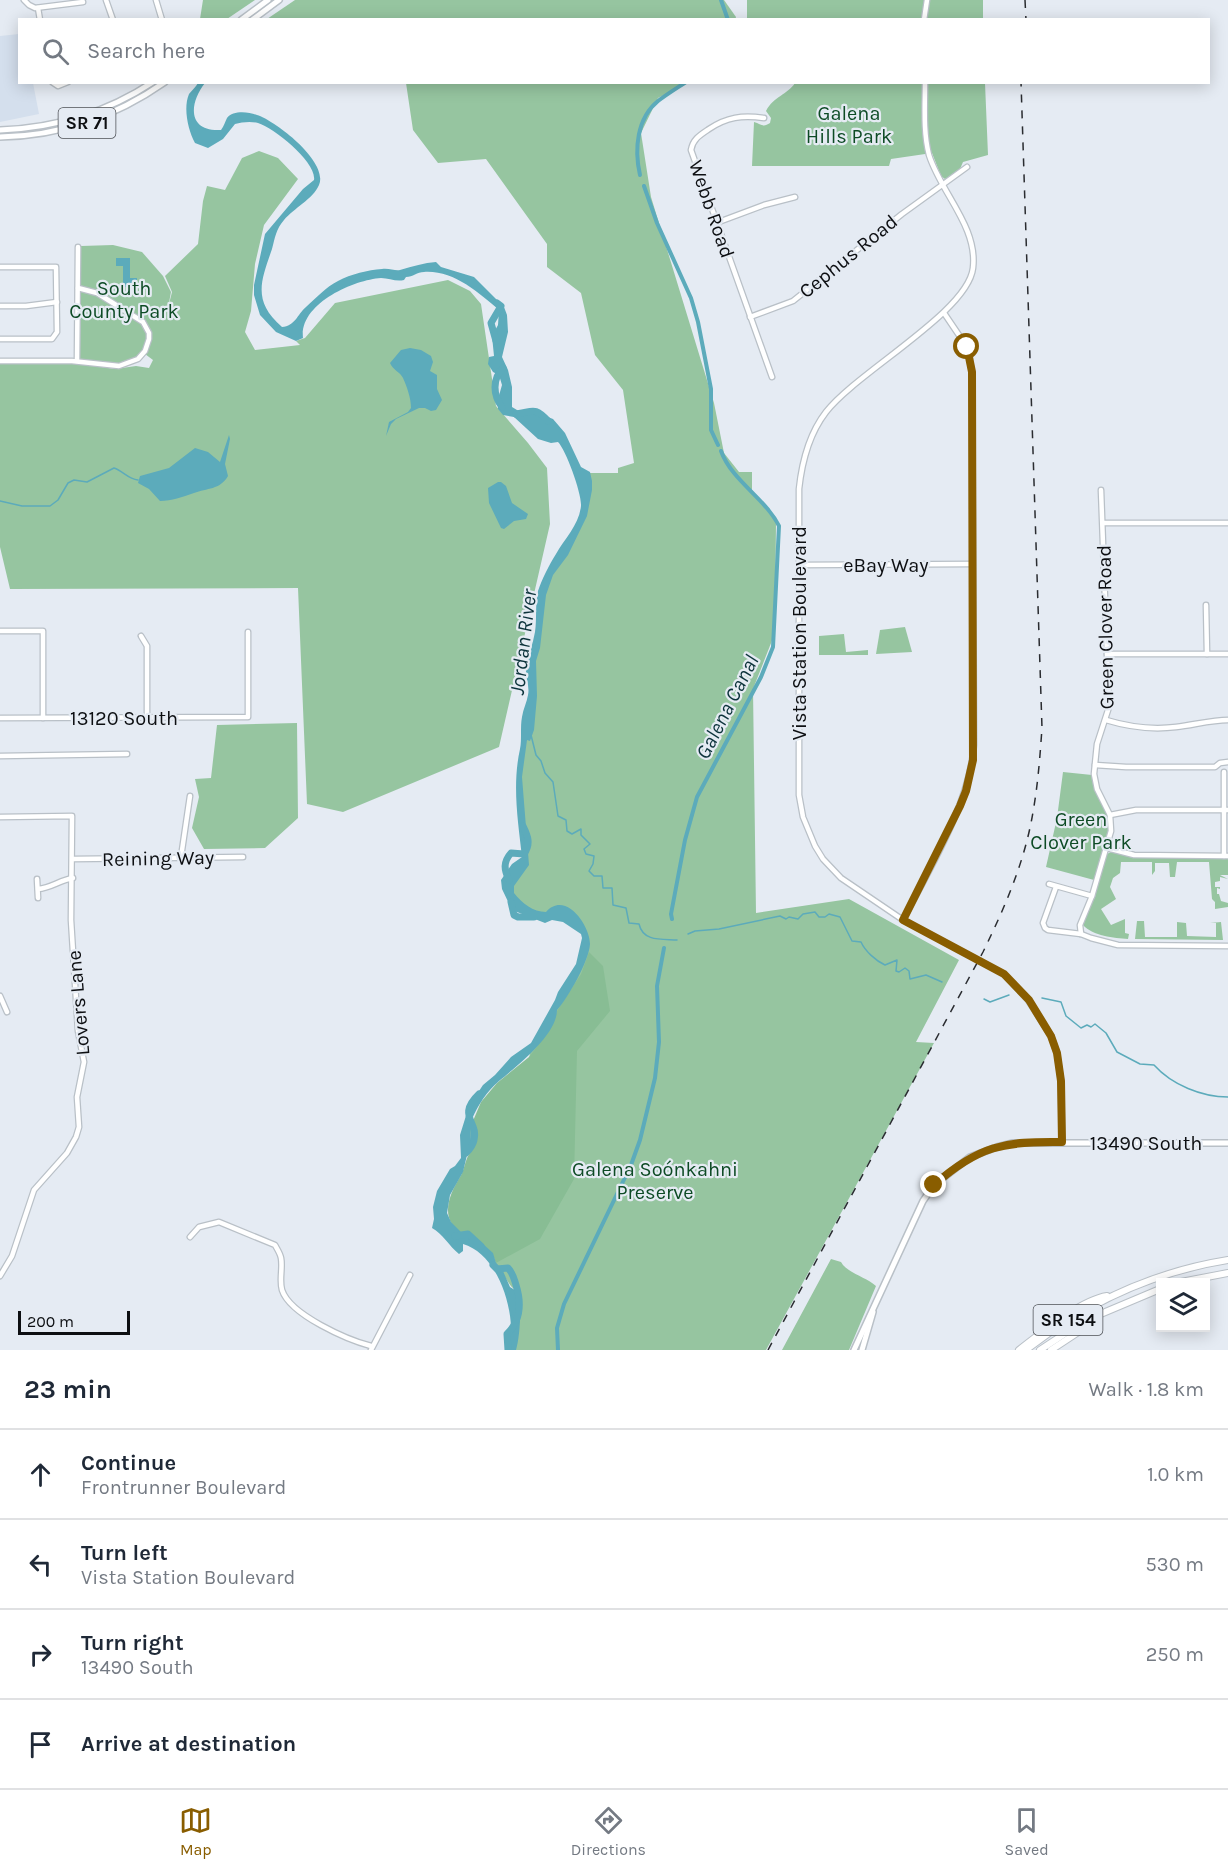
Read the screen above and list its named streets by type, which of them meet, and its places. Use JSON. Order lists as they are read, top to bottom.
{
  "streets": {
    "highway": ["SR 154"],
    "main road": ["SR 71", "13490 South"],
    "street": [
      "Webb Road",
      "Cephus Road",
      "eBay Way",
      "Green Clover Road",
      "Vista Station Boulevard",
      "13120 South",
      "Reining Way",
      "Lovers Lane"
    ]
  },
  "crossings": [
    ["Webb Road", "Cephus Road"],
    ["Cephus Road", "Vista Station Boulevard"],
    ["eBay Way", "Vista Station Boulevard"],
    ["Vista Station Boulevard", "13490 South"],
    ["Reining Way", "Lovers Lane"]
  ],
  "water": ["Jordan River", "Galena Canal"],
  "parks": [
    "Galena Hills Park",
    "South County Park",
    "Green Clover Park",
    "Galena Soónkahni Preserve"
  ],
  "scale_bar": "200 m",
  "page": {
    "search": "Search here",
    "scale": "200 m",
    "heading": ["23 min", "Walk · 1.8 km"],
    "list": [
      ["Continue", "Frontrunner Boulevard", "1.0 km"],
      ["Turn left", "Vista Station Boulevard", "530 m"],
      ["Turn right", "13490 South", "250 m"],
      "Arrive at destination"
    ],
    "nav": ["Map", "Directions", "Saved"]
  }
}
